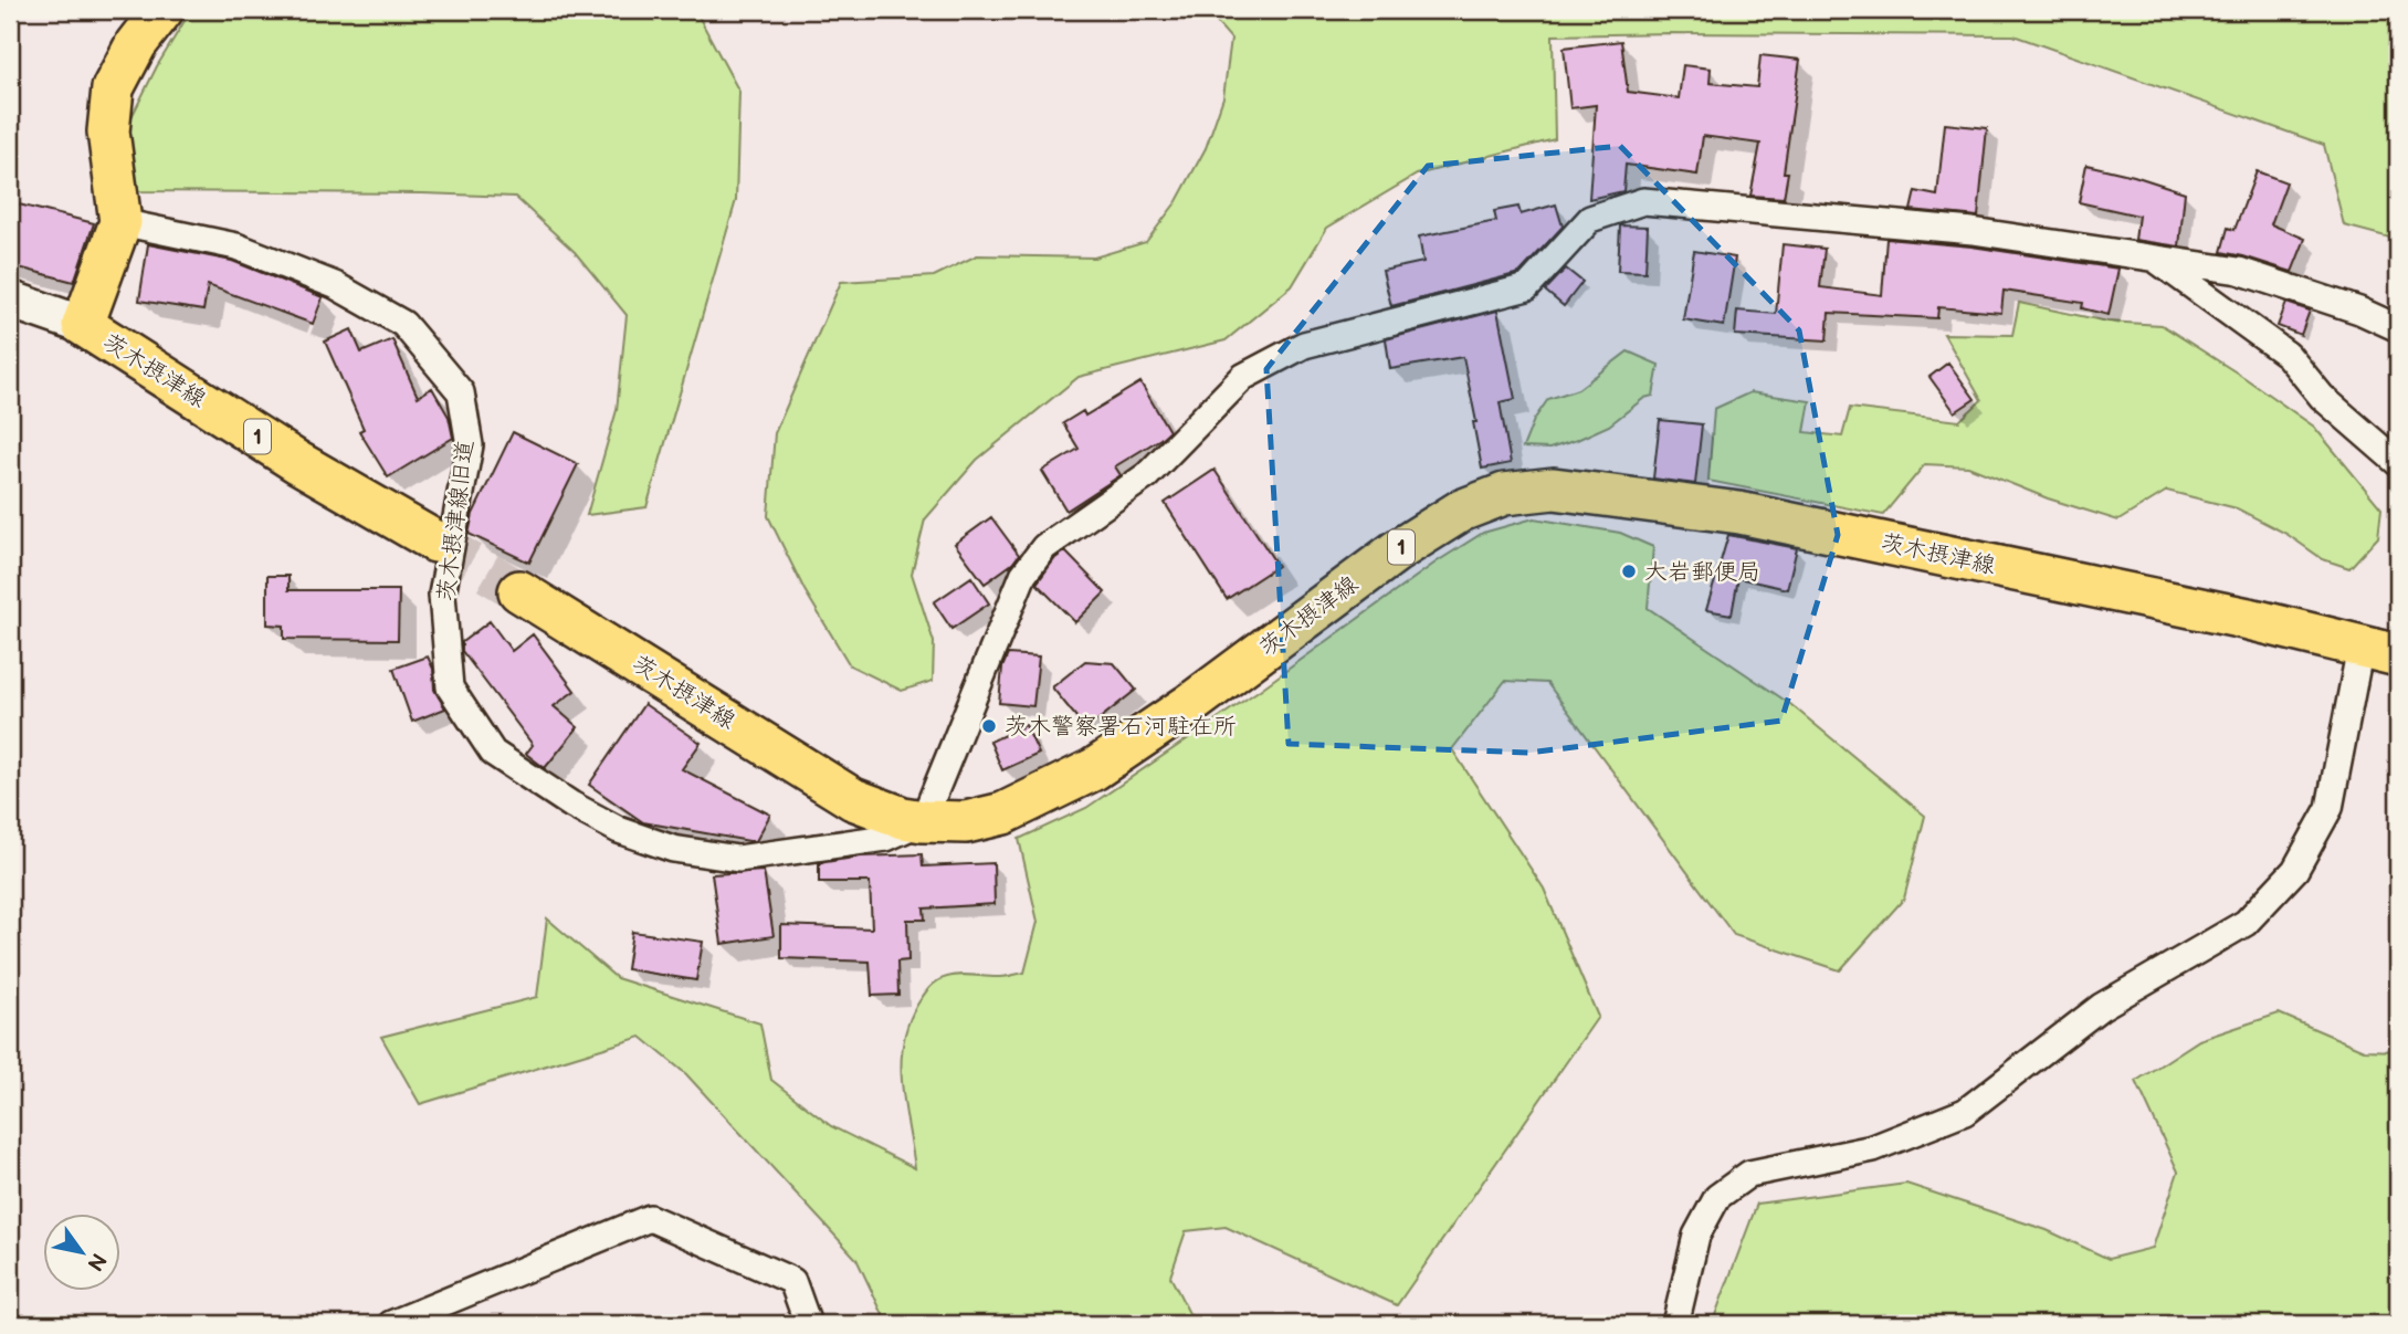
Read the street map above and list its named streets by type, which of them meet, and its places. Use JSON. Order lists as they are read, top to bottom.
{
  "streets": {
    "main road": ["茨木摂津線", "1"],
    "street": ["茨木摂津線旧道"]
  },
  "crossings": [
    ["茨木摂津線", "茨木摂津線旧道"]
  ],
  "places": ["大岩郵便局", "茨木警察署石河駐在所"],
  "north": "bottom right"
}
